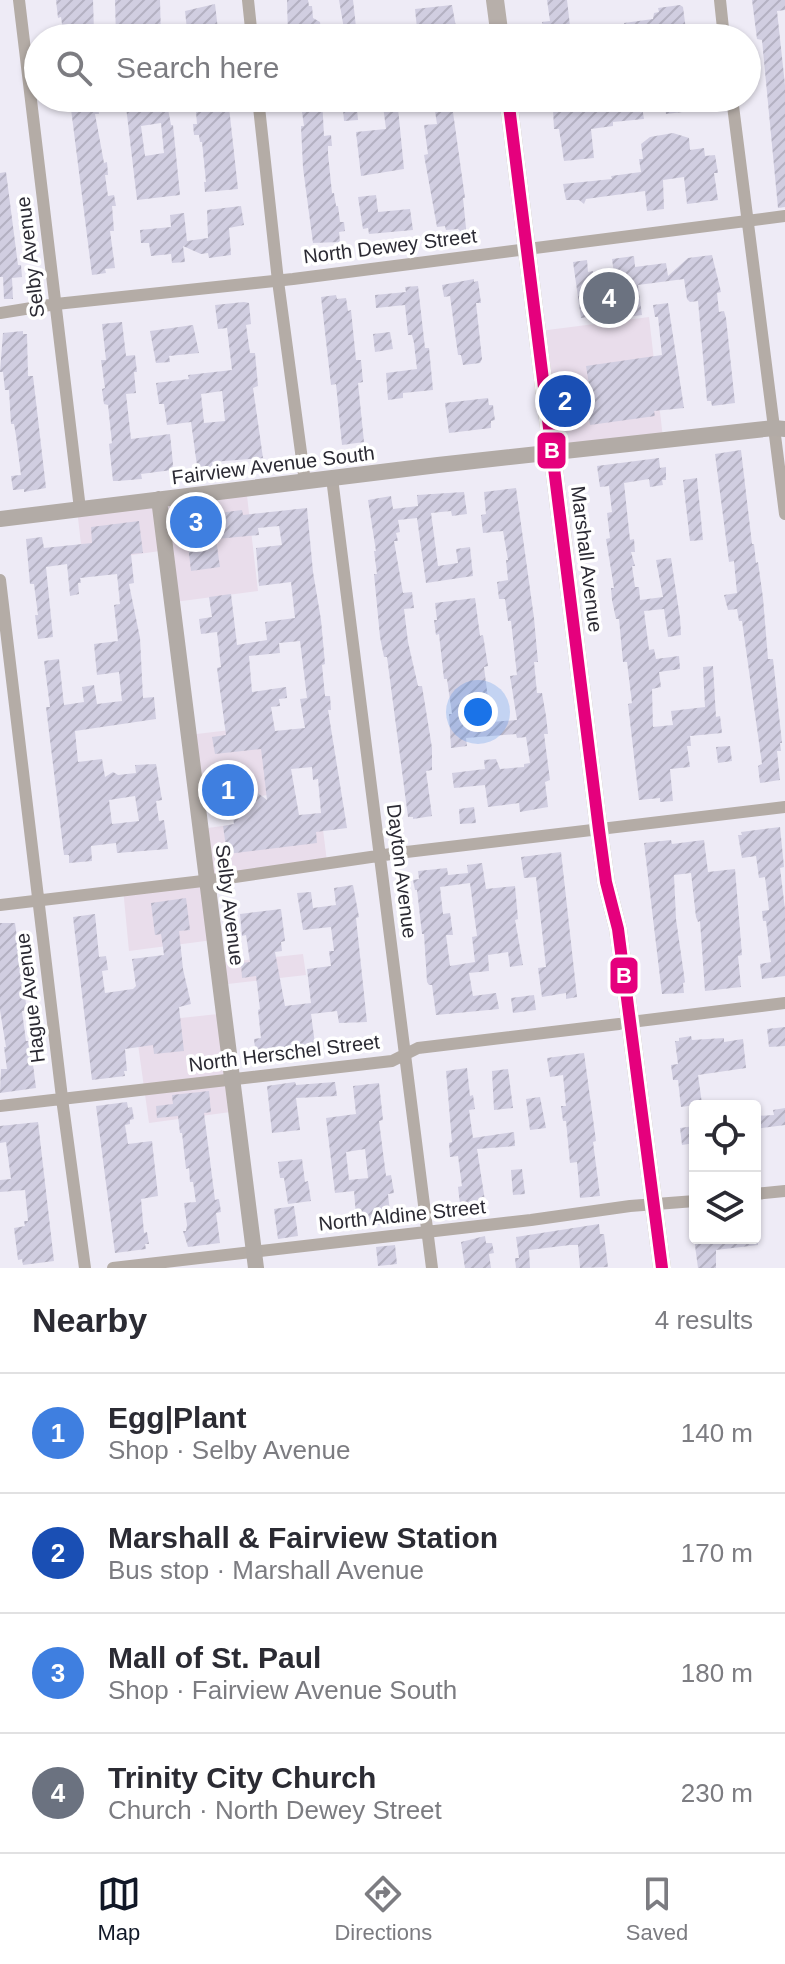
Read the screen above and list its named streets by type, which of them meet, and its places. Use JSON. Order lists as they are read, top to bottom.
{
  "streets": {
    "main road": ["Marshall Avenue"],
    "street": [
      "North Dewey Street",
      "Selby Avenue",
      "Fairview Avenue South",
      "Dayton Avenue",
      "Hague Avenue",
      "North Herschel Street",
      "North Aldine Street"
    ]
  },
  "crossings": [
    ["North Dewey Street", "Selby Avenue"],
    ["North Dewey Street", "Marshall Avenue"],
    ["Selby Avenue", "Fairview Avenue South"],
    ["Selby Avenue", "North Herschel Street"],
    ["Selby Avenue", "North Aldine Street"],
    ["Fairview Avenue South", "Marshall Avenue"],
    ["Fairview Avenue South", "Dayton Avenue"],
    ["Marshall Avenue", "North Herschel Street"],
    ["Marshall Avenue", "North Aldine Street"],
    ["Dayton Avenue", "North Herschel Street"],
    ["Dayton Avenue", "North Aldine Street"],
    ["Hague Avenue", "North Herschel Street"]
  ],
  "lines": ["transit line B"],
  "page": {
    "search": "Search here",
    "pins": [
      "4",
      "2",
      "3",
      "1"
    ],
    "heading": ["Nearby", "4 results"],
    "list": [
      {
        "mark": "1",
        "name": "Egg|Plant",
        "note": "Shop · Selby Avenue",
        "value": "140 m"
      },
      {
        "mark": "2",
        "name": "Marshall & Fairview Station",
        "note": "Bus stop · Marshall Avenue",
        "value": "170 m"
      },
      {
        "mark": "3",
        "name": "Mall of St. Paul",
        "note": "Shop · Fairview Avenue South",
        "value": "180 m"
      },
      {
        "mark": "4",
        "name": "Trinity City Church",
        "note": "Church · North Dewey Street",
        "value": "230 m"
      }
    ],
    "nav": ["Map", "Directions", "Saved"]
  }
}
